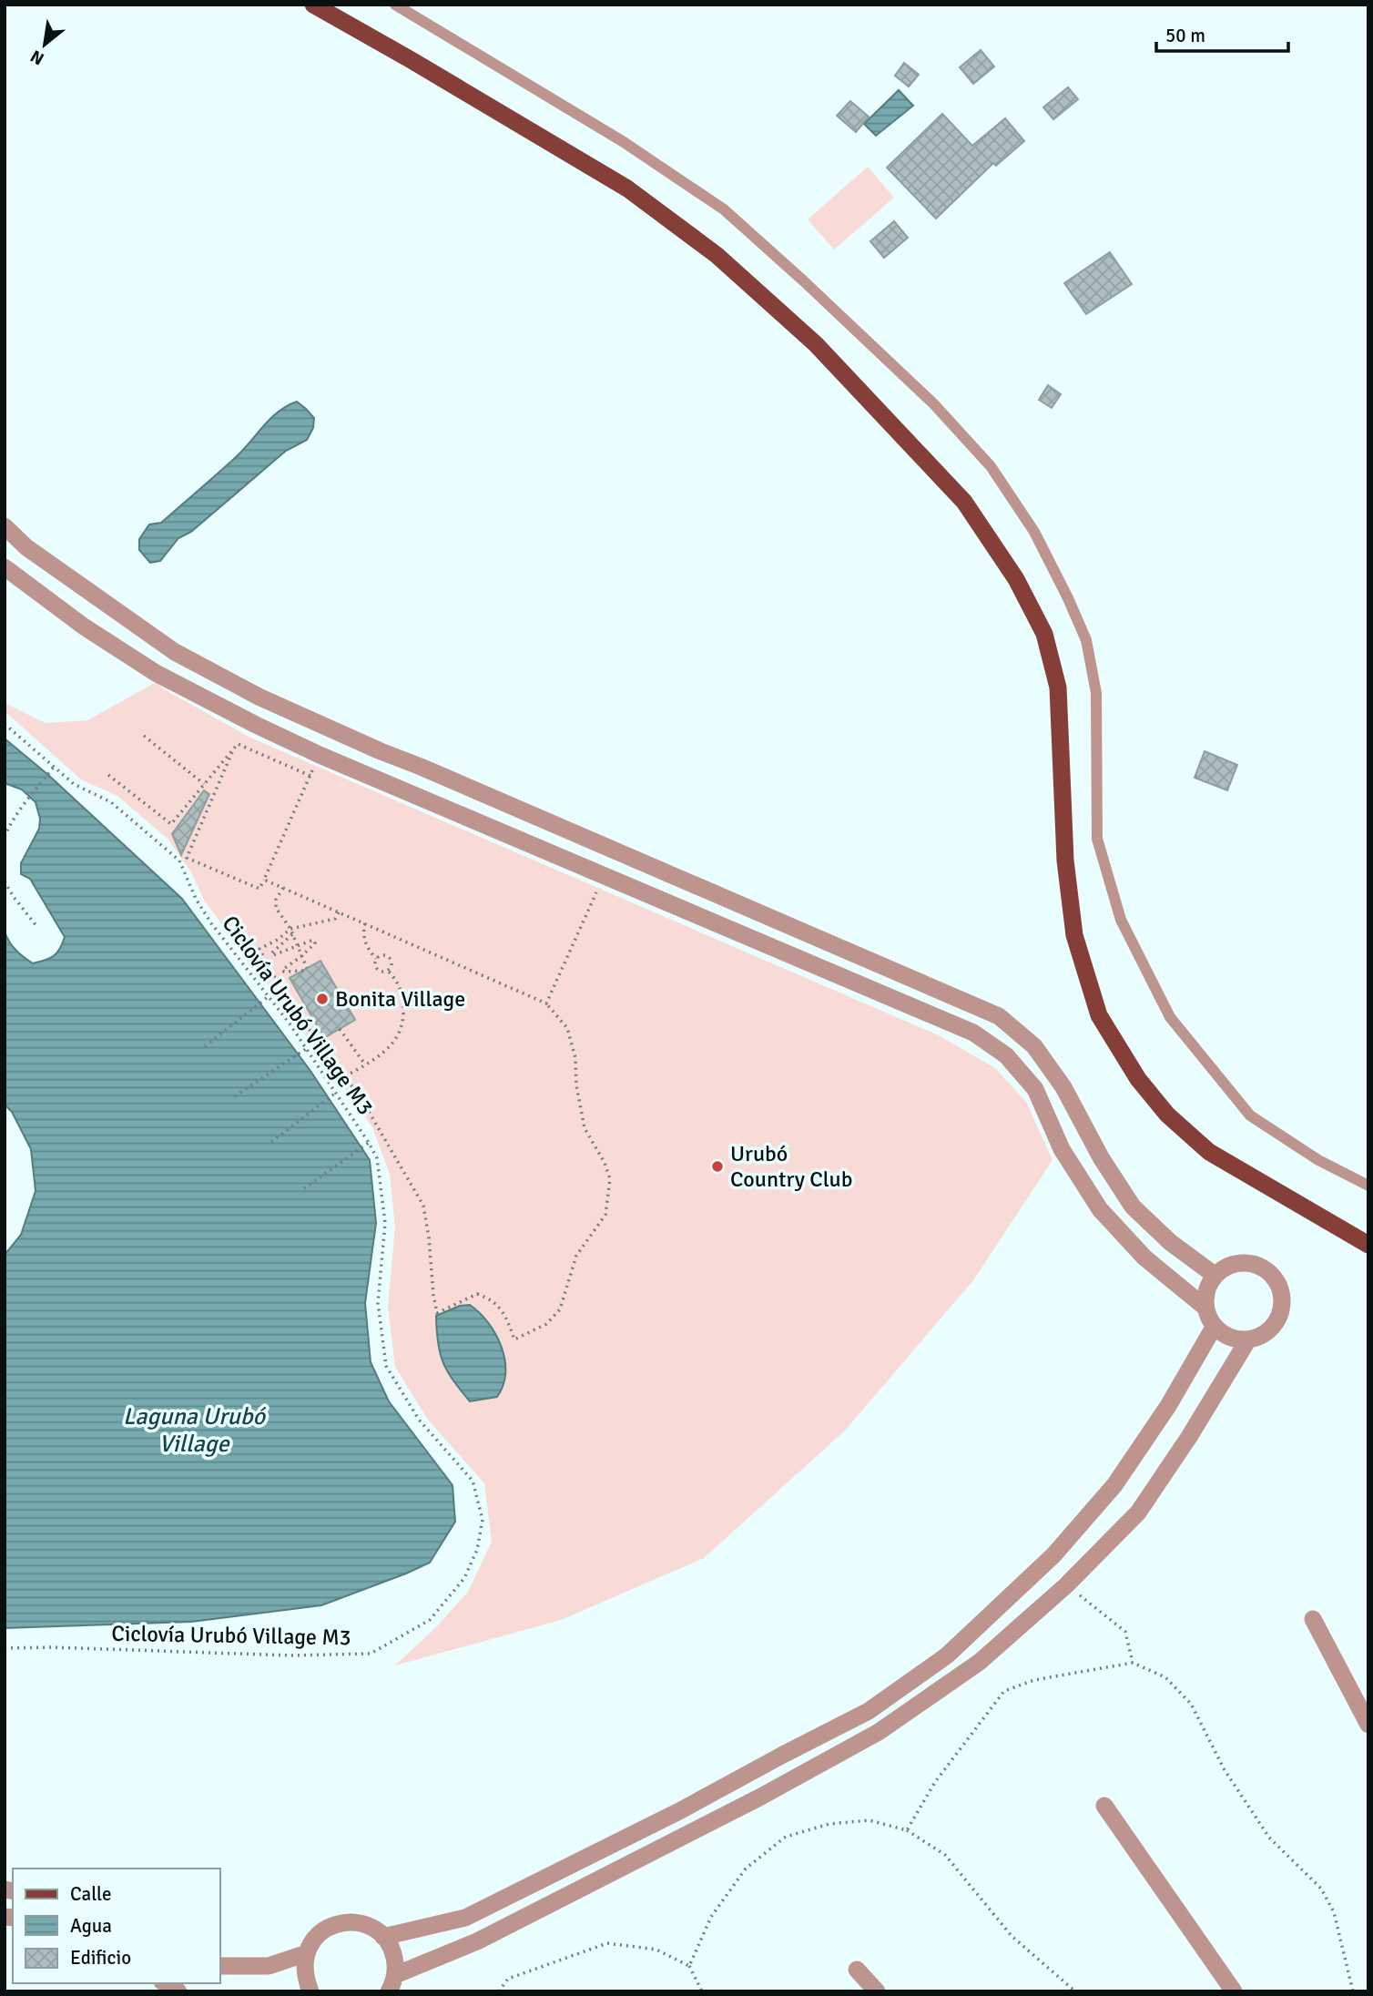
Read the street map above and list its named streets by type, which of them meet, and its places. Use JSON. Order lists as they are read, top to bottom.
{
  "streets": {
    "path": ["Ciclovía Urubó Village M3"]
  },
  "water": ["Laguna Urubó Village"],
  "places": ["Bonita Village", "Urubó Country Club"],
  "legend": ["Calle", "Agua", "Edificio"],
  "scale_bar": "50 m",
  "north": "bottom left"
}
